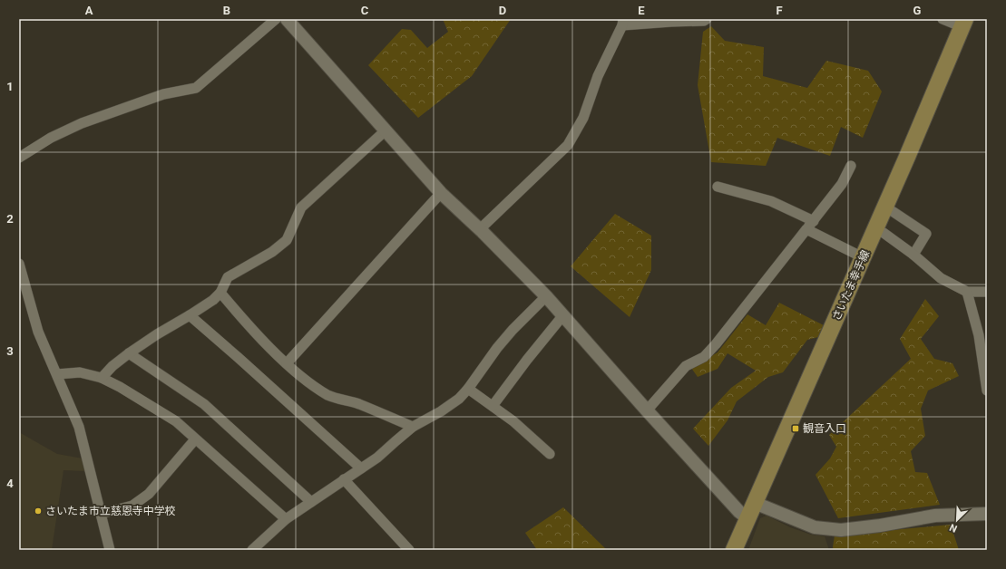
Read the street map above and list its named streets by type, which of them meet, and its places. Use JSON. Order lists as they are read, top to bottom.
{
  "streets": {
    "main road": ["さいたま幸手線"]
  },
  "places": {
    "transit": ["観音入口"],
    "other": ["さいたま市立慈恩寺中学校"]
  },
  "north": "bottom left",
  "grid": {
    "columns": [
      "A",
      "B",
      "C",
      "D",
      "E",
      "F",
      "G"
    ],
    "rows": [
      "1",
      "2",
      "3",
      "4"
    ]
  }
}
